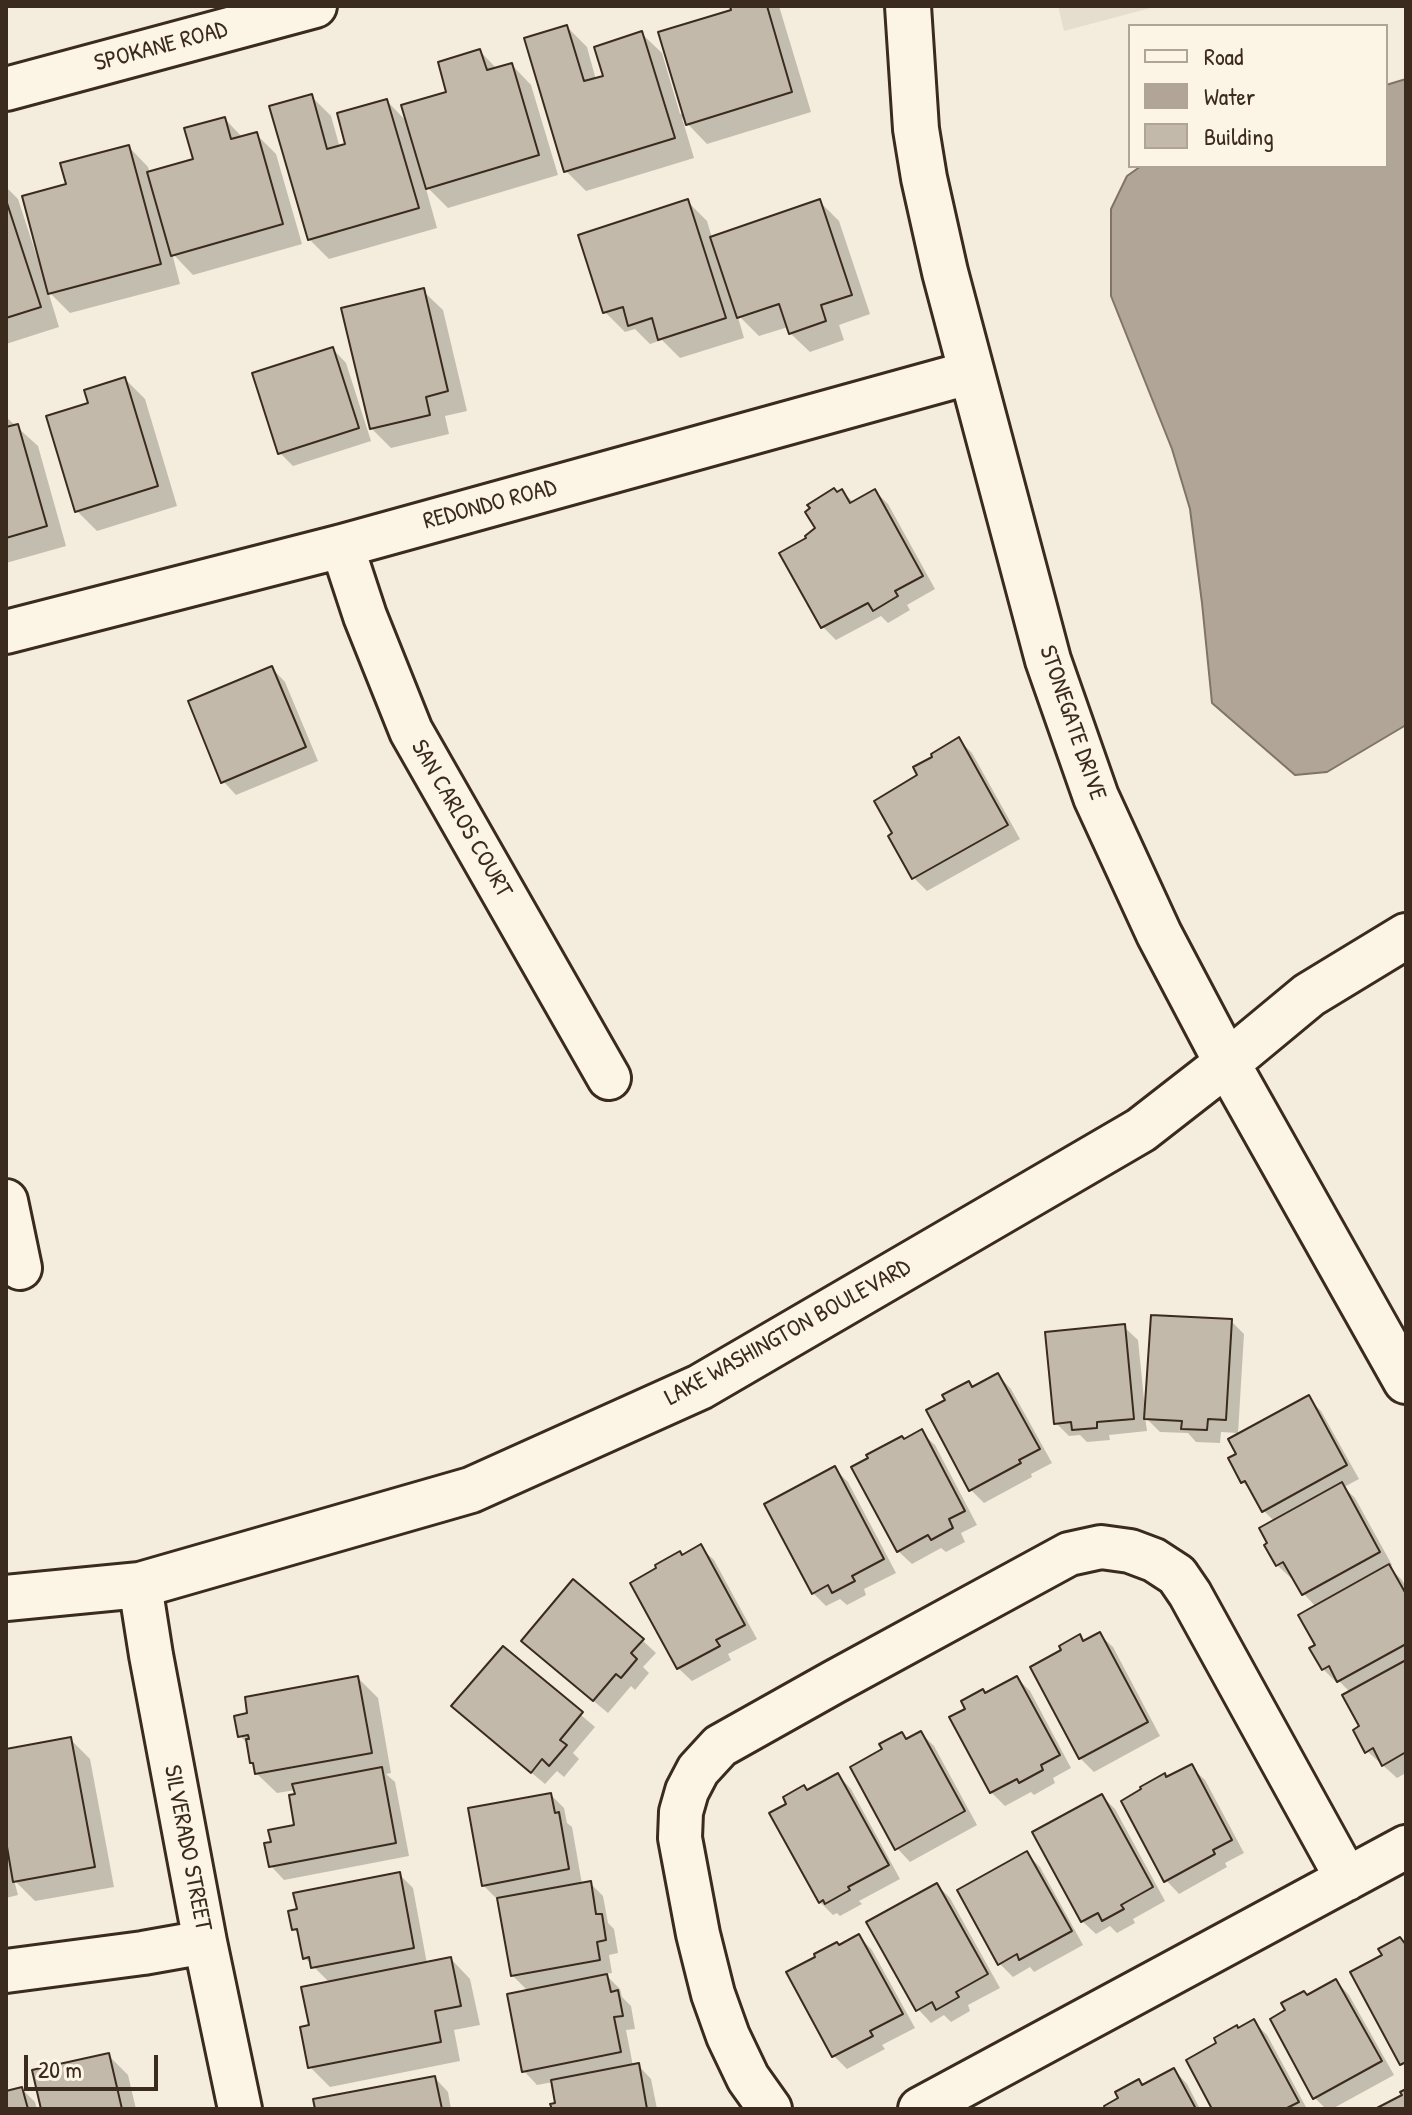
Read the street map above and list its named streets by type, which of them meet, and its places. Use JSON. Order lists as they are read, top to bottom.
{
  "streets": {
    "street": [
      "SPOKANE ROAD",
      "REDONDO ROAD",
      "STONEGATE DRIVE",
      "SAN CARLOS COURT",
      "LAKE WASHINGTON BOULEVARD",
      "SILVERADO STREET"
    ]
  },
  "crossings": [
    ["REDONDO ROAD", "STONEGATE DRIVE"],
    ["REDONDO ROAD", "SAN CARLOS COURT"],
    ["STONEGATE DRIVE", "LAKE WASHINGTON BOULEVARD"],
    ["LAKE WASHINGTON BOULEVARD", "SILVERADO STREET"]
  ],
  "legend": ["Road", "Water", "Building"],
  "scale_bar": "20 m"
}
